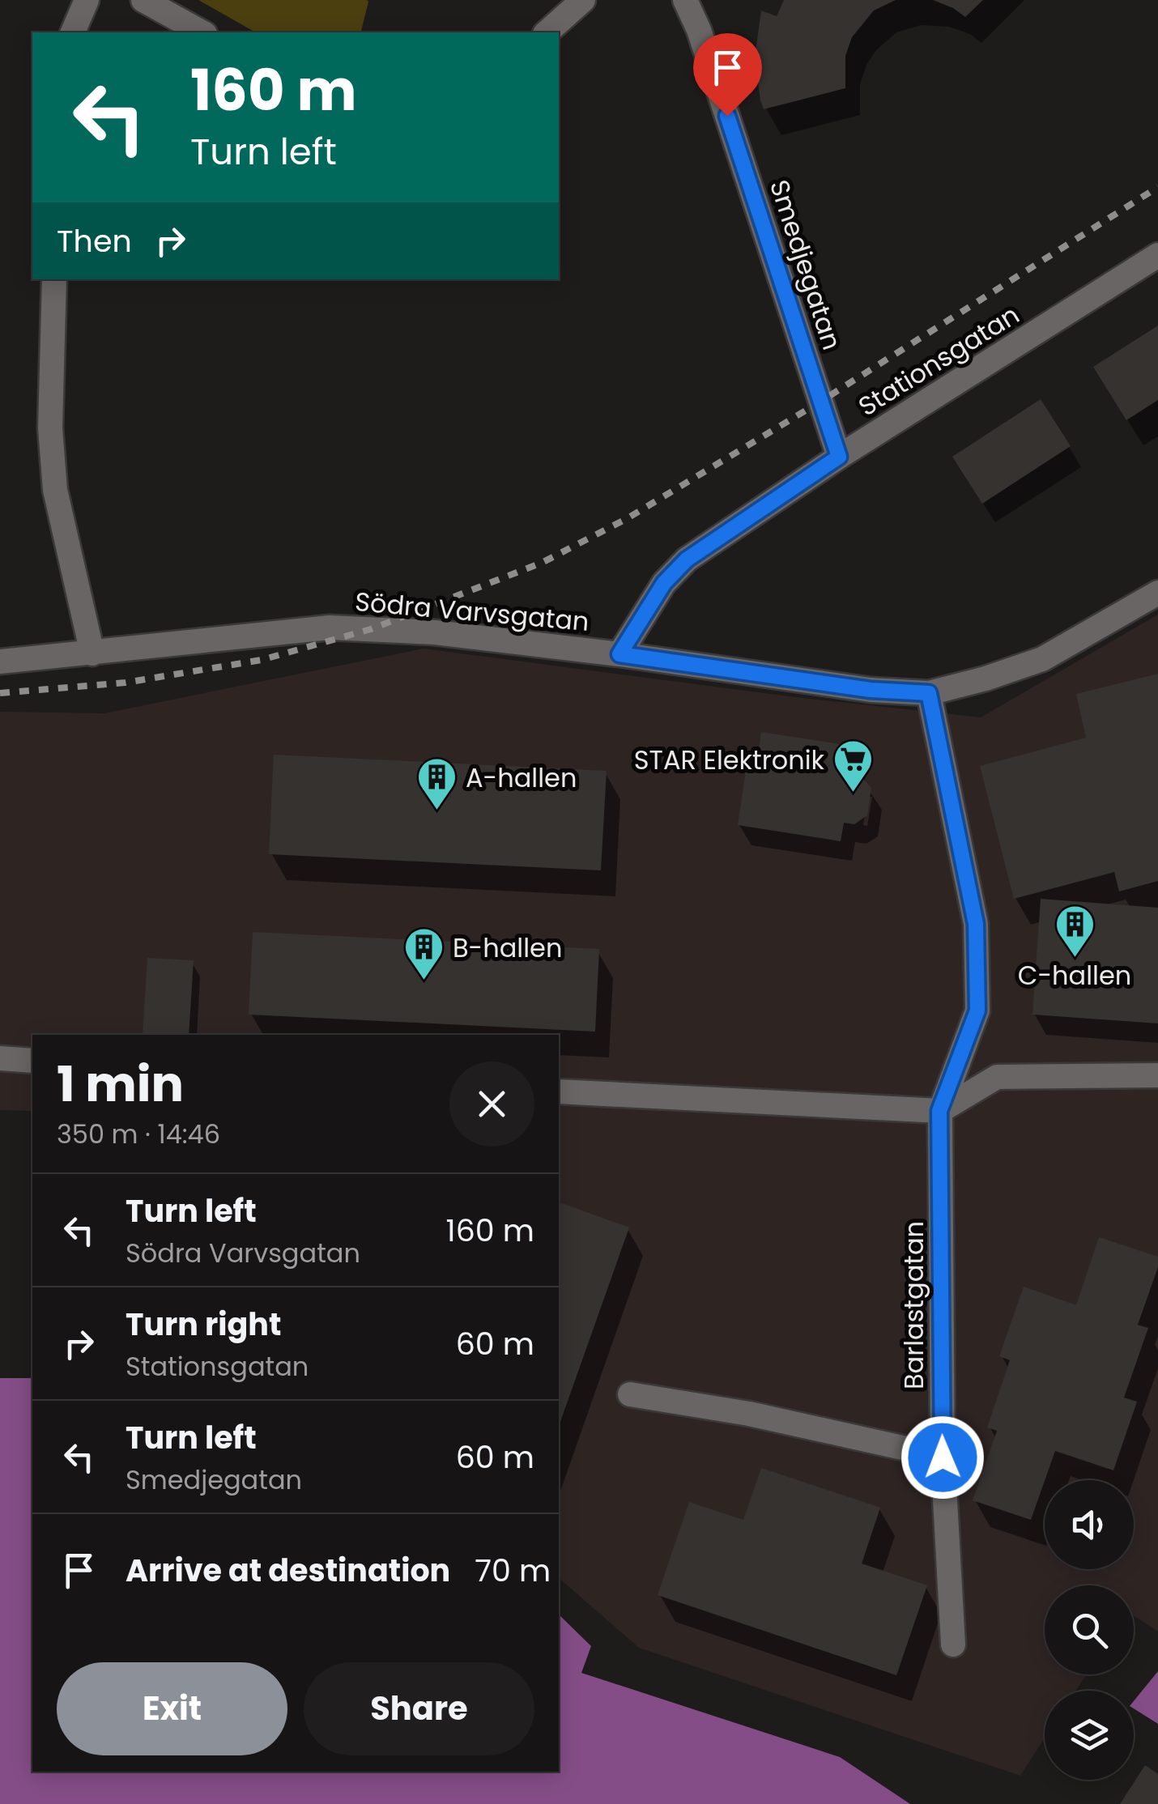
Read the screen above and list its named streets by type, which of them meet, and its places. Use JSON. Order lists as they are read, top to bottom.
{
  "streets": {
    "street": [
      "Smedjegatan",
      "Stationsgatan",
      "Södra Varvsgatan",
      "Barlastgatan"
    ]
  },
  "crossings": [
    ["Smedjegatan", "Stationsgatan"],
    ["Stationsgatan", "Södra Varvsgatan"],
    ["Södra Varvsgatan", "Barlastgatan"]
  ],
  "places": {
    "supermarket": ["STAR Elektronik"],
    "building": ["A-hallen", "C-hallen", "B-hallen"]
  },
  "page": {
    "turn": ["160 m", "Turn left"],
    "then": "Then",
    "heading": ["1 min", "350 m · 14:46"],
    "list": [
      {
        "name": "Turn left",
        "note": "Södra Varvsgatan",
        "value": "160 m"
      },
      {
        "name": "Turn right",
        "note": "Stationsgatan",
        "value": "60 m"
      },
      {
        "name": "Turn left",
        "note": "Smedjegatan",
        "value": "60 m"
      },
      {
        "name": "Arrive at destination",
        "value": "70 m"
      }
    ],
    "buttons": ["Exit", "Share"]
  }
}
